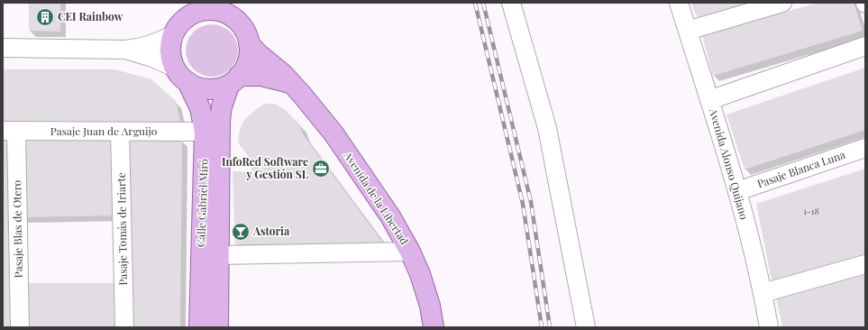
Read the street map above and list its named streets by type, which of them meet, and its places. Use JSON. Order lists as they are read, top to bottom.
{
  "streets": {
    "main road": ["Avenida de la Libertad", "Calle Gabriel Miró"],
    "street": [
      "Pasaje Juan de Arguijo",
      "Avenida Alonso Quijano",
      "Pasaje Blanca Luna",
      "Pasaje Blas de Otero",
      "Pasaje Tomás de Iriarte"
    ]
  },
  "crossings": [
    ["Pasaje Juan de Arguijo", "Calle Gabriel Miró"],
    ["Pasaje Juan de Arguijo", "Pasaje Blas de Otero"],
    ["Pasaje Juan de Arguijo", "Pasaje Tomás de Iriarte"],
    ["Avenida Alonso Quijano", "Pasaje Blanca Luna"],
    ["Avenida de la Libertad", "Calle Gabriel Miró"]
  ],
  "places": {
    "building": ["CEI Rainbow"],
    "office": ["InfoRed Software y Gestión SL"],
    "bar": ["Astoria"]
  },
  "house_numbers": ["1-18"]
}
